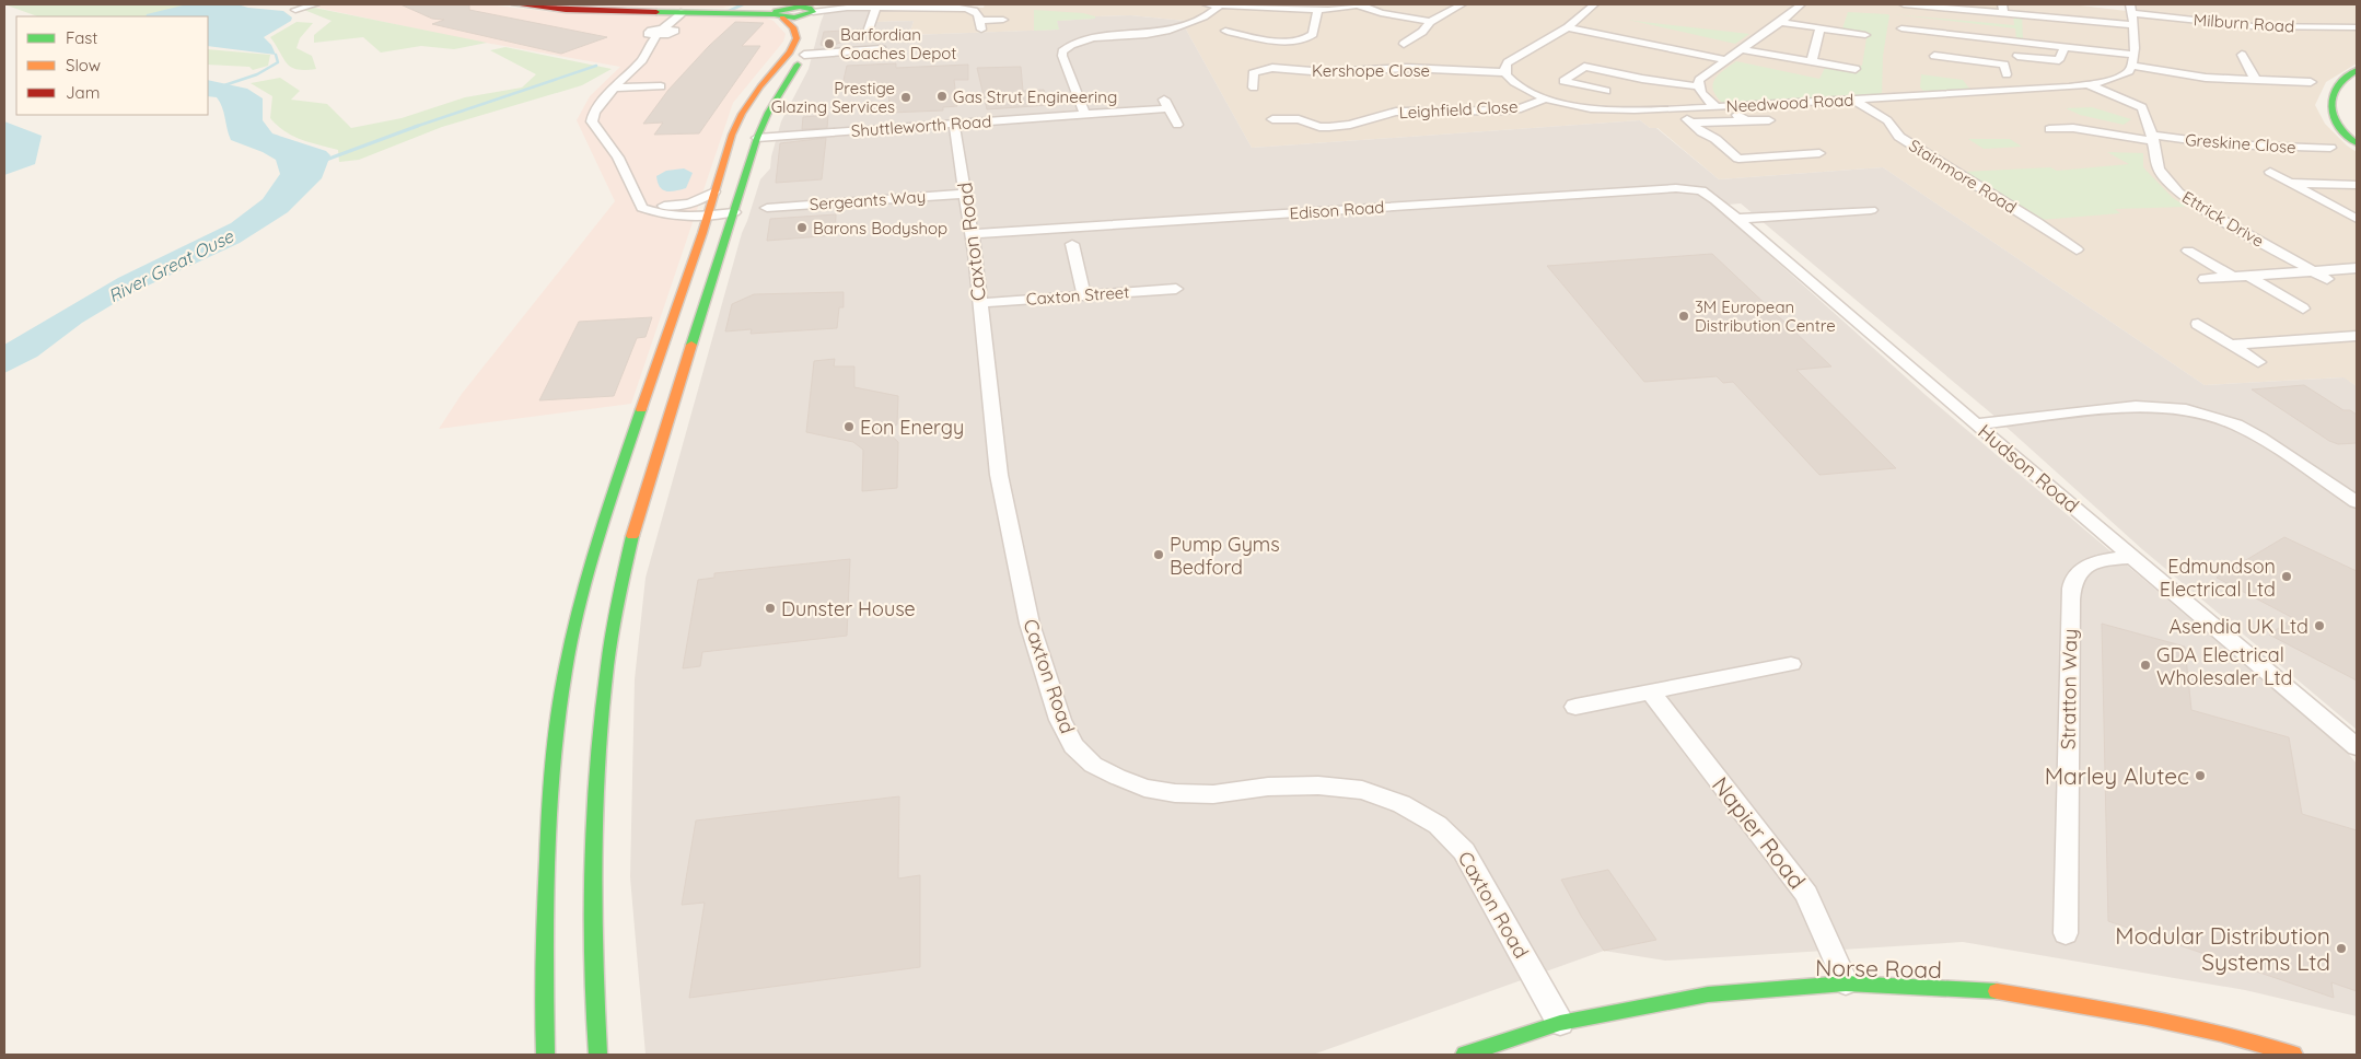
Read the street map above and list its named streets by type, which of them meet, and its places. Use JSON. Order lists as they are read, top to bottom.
{
  "streets": {
    "main road": ["Norse Road"],
    "street": [
      "Milburn Road",
      "Kershope Close",
      "Needwood Road",
      "Leighfield Close",
      "Shuttleworth Road",
      "Greskine Close",
      "Stainmore Road",
      "Sergeants Way",
      "Edison Road",
      "Ettrick Drive",
      "Caxton Road",
      "Caxton Street",
      "Hudson Road",
      "Stratton Way",
      "Napier Road"
    ]
  },
  "crossings": [
    ["Kershope Close", "Needwood Road"],
    ["Needwood Road", "Leighfield Close"],
    ["Needwood Road", "Stainmore Road"],
    ["Needwood Road", "Ettrick Drive"],
    ["Shuttleworth Road", "Caxton Road"],
    ["Greskine Close", "Ettrick Drive"],
    ["Sergeants Way", "Caxton Road"],
    ["Edison Road", "Caxton Road"],
    ["Edison Road", "Hudson Road"],
    ["Caxton Road", "Caxton Street"],
    ["Caxton Road", "Norse Road"],
    ["Hudson Road", "Stratton Way"],
    ["Napier Road", "Norse Road"]
  ],
  "water": ["River Great Ouse"],
  "places": [
    "Barfordian Coaches Depot",
    "Gas Strut Engineering",
    "Prestige Glazing Services",
    "Barons Bodyshop",
    "3M European Distribution Centre",
    "Eon Energy",
    "Pump Gyms Bedford",
    "Edmundson Electrical Ltd",
    "Dunster House",
    "Asendia UK Ltd",
    "GDA Electrical Wholesaler Ltd",
    "Marley Alutec",
    "Modular Distribution Systems Ltd"
  ],
  "legend": ["Fast", "Slow", "Jam"]
}
